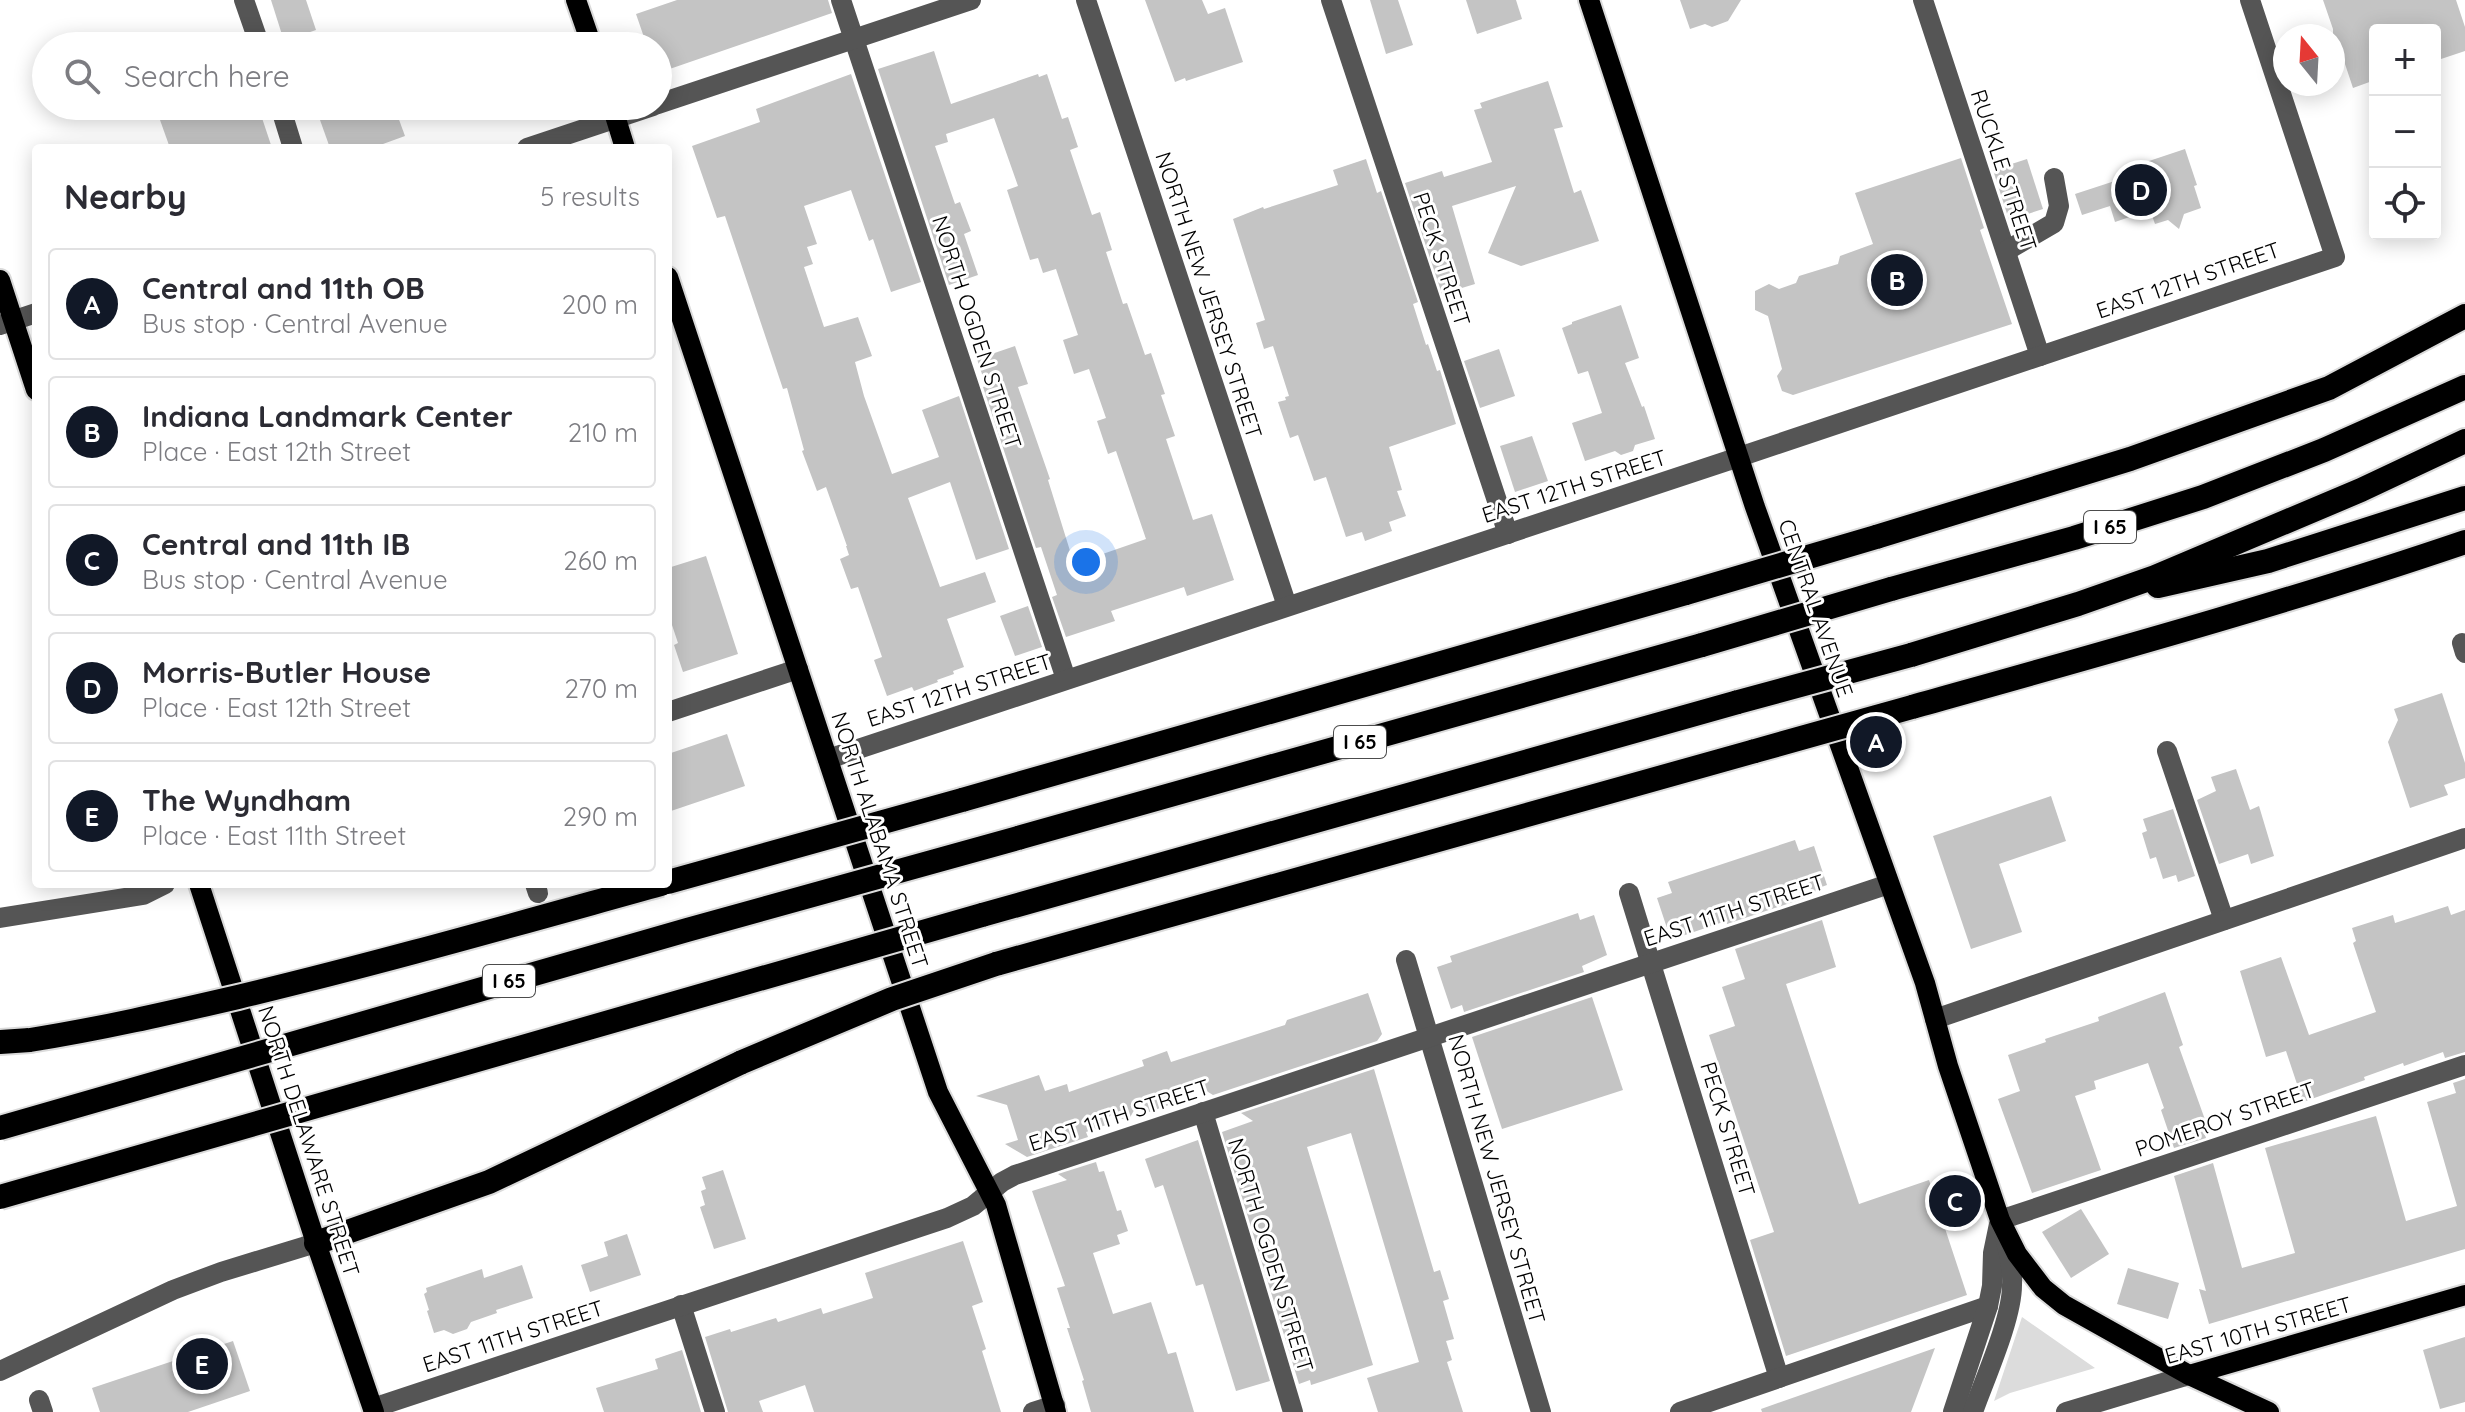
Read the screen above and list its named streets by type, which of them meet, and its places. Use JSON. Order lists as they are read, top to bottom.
{
  "streets": {
    "highway": ["I 65"],
    "main road": [
      "CENTRAL AVENUE",
      "NORTH ALABAMA STREET",
      "NORTH DELAWARE STREET",
      "EAST 10TH STREET"
    ],
    "street": [
      "RUCKLE STREET",
      "PECK STREET",
      "EAST 12TH STREET",
      "NORTH NEW JERSEY STREET",
      "NORTH OGDEN STREET",
      "EAST 11TH STREET",
      "POMEROY STREET"
    ]
  },
  "crossings": [
    ["RUCKLE STREET", "EAST 12TH STREET"],
    ["PECK STREET", "EAST 12TH STREET"],
    ["PECK STREET", "EAST 11TH STREET"],
    ["EAST 12TH STREET", "NORTH NEW JERSEY STREET"],
    ["EAST 12TH STREET", "NORTH OGDEN STREET"],
    ["EAST 12TH STREET", "CENTRAL AVENUE"],
    ["EAST 12TH STREET", "NORTH ALABAMA STREET"],
    ["NORTH NEW JERSEY STREET", "EAST 11TH STREET"],
    ["NORTH OGDEN STREET", "EAST 11TH STREET"],
    ["CENTRAL AVENUE", "EAST 11TH STREET"],
    ["CENTRAL AVENUE", "POMEROY STREET"],
    ["CENTRAL AVENUE", "EAST 10TH STREET"],
    ["NORTH ALABAMA STREET", "EAST 11TH STREET"],
    ["EAST 11TH STREET", "NORTH DELAWARE STREET"]
  ],
  "north": "top",
  "page": {
    "map_buttons": ["+", "−"],
    "search": "Search here",
    "heading": ["Nearby", "5 results"],
    "pins": [
      "D",
      "B",
      "A",
      "C",
      "E"
    ],
    "list": [
      {
        "mark": "A",
        "name": "Central and 11th OB",
        "note": "Bus stop · Central Avenue",
        "value": "200 m"
      },
      {
        "mark": "B",
        "name": "Indiana Landmark Center",
        "note": "Place · East 12th Street",
        "value": "210 m"
      },
      {
        "mark": "C",
        "name": "Central and 11th IB",
        "note": "Bus stop · Central Avenue",
        "value": "260 m"
      },
      {
        "mark": "D",
        "name": "Morris-Butler House",
        "note": "Place · East 12th Street",
        "value": "270 m"
      },
      {
        "mark": "E",
        "name": "The Wyndham",
        "note": "Place · East 11th Street",
        "value": "290 m"
      }
    ]
  }
}
